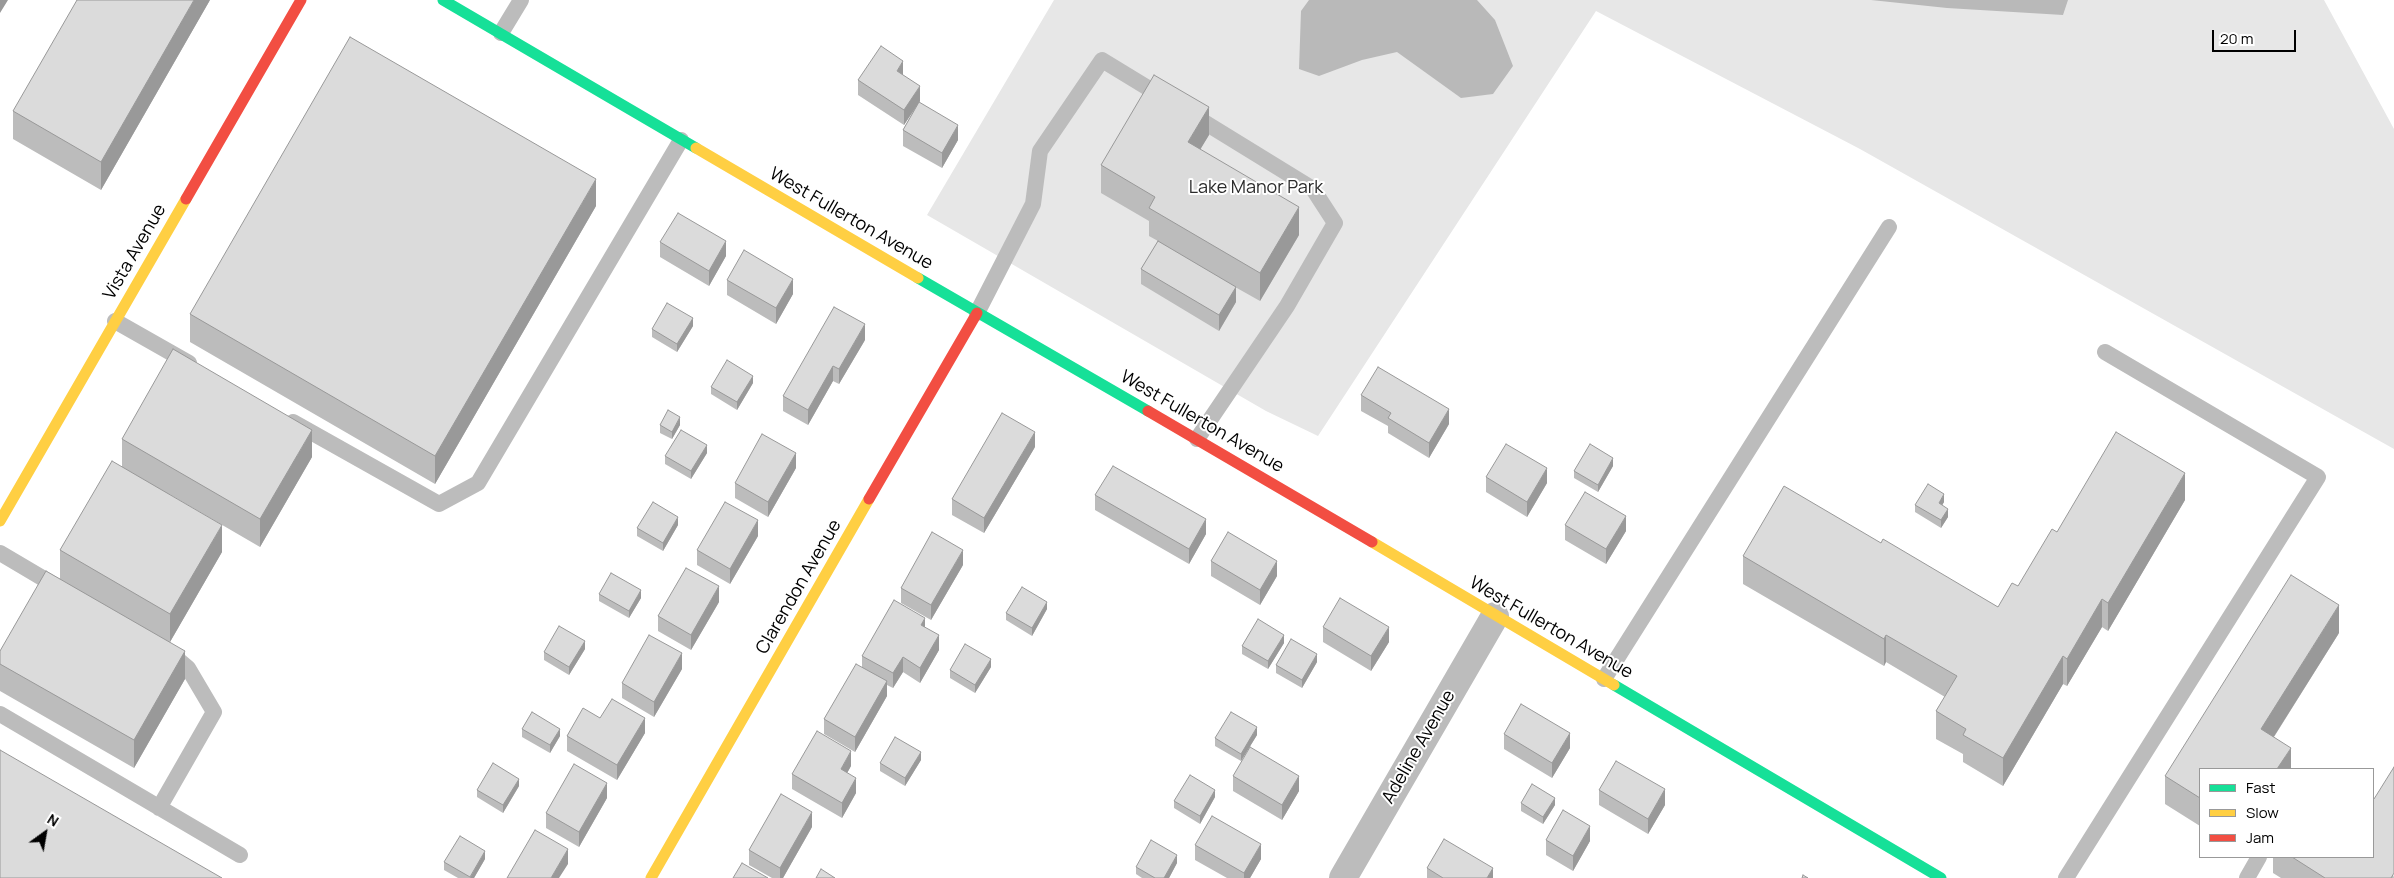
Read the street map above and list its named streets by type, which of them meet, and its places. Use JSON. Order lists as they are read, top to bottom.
{
  "streets": {
    "street": [
      "West Fullerton Avenue",
      "Vista Avenue",
      "Clarendon Avenue",
      "Adeline Avenue"
    ]
  },
  "crossings": [
    ["West Fullerton Avenue", "Clarendon Avenue"],
    ["West Fullerton Avenue", "Adeline Avenue"]
  ],
  "parks": ["Lake Manor Park"],
  "legend": ["Fast", "Slow", "Jam"],
  "scale_bar": "20 m",
  "north": "top right"
}
